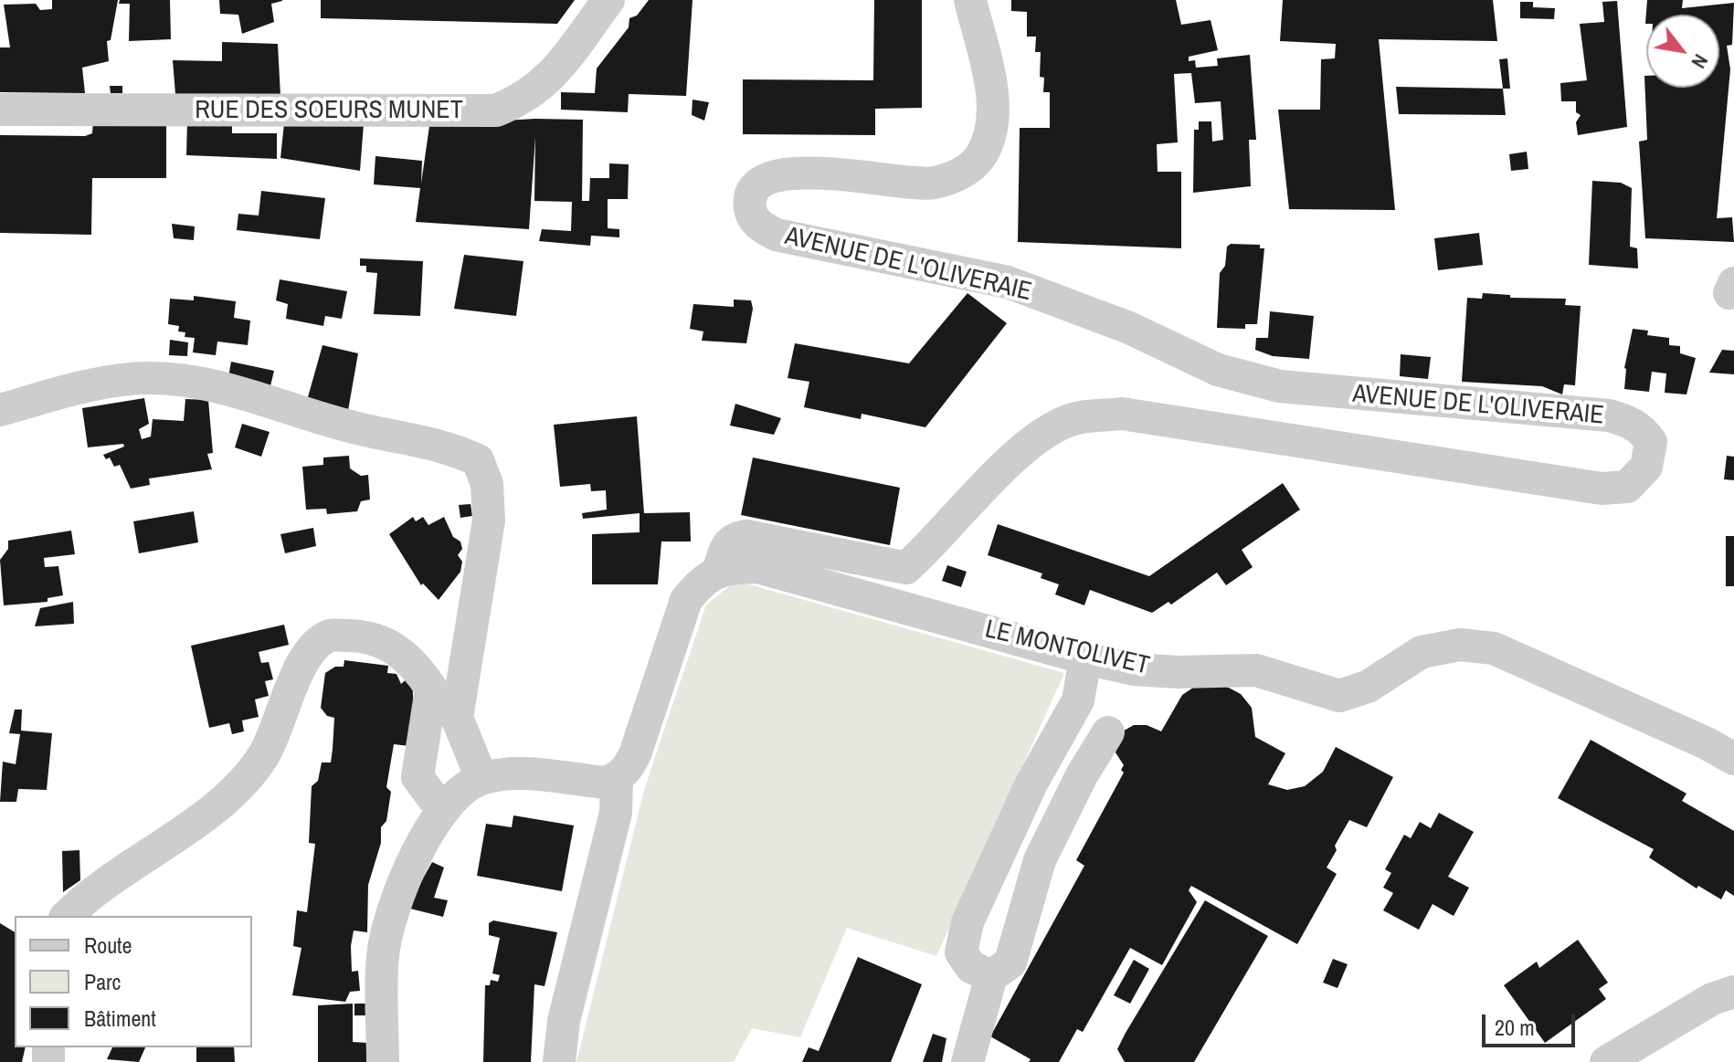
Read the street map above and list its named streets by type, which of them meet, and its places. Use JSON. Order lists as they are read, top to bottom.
{
  "streets": {
    "street": ["RUE DES SOEURS MUNET", "AVENUE DE L'OLIVERAIE", "LE MONTOLIVET"]
  },
  "crossings": [
    ["AVENUE DE L'OLIVERAIE", "LE MONTOLIVET"]
  ],
  "legend": ["Route", "Parc", "Bâtiment"],
  "scale_bar": "20 m",
  "north": "bottom right"
}
